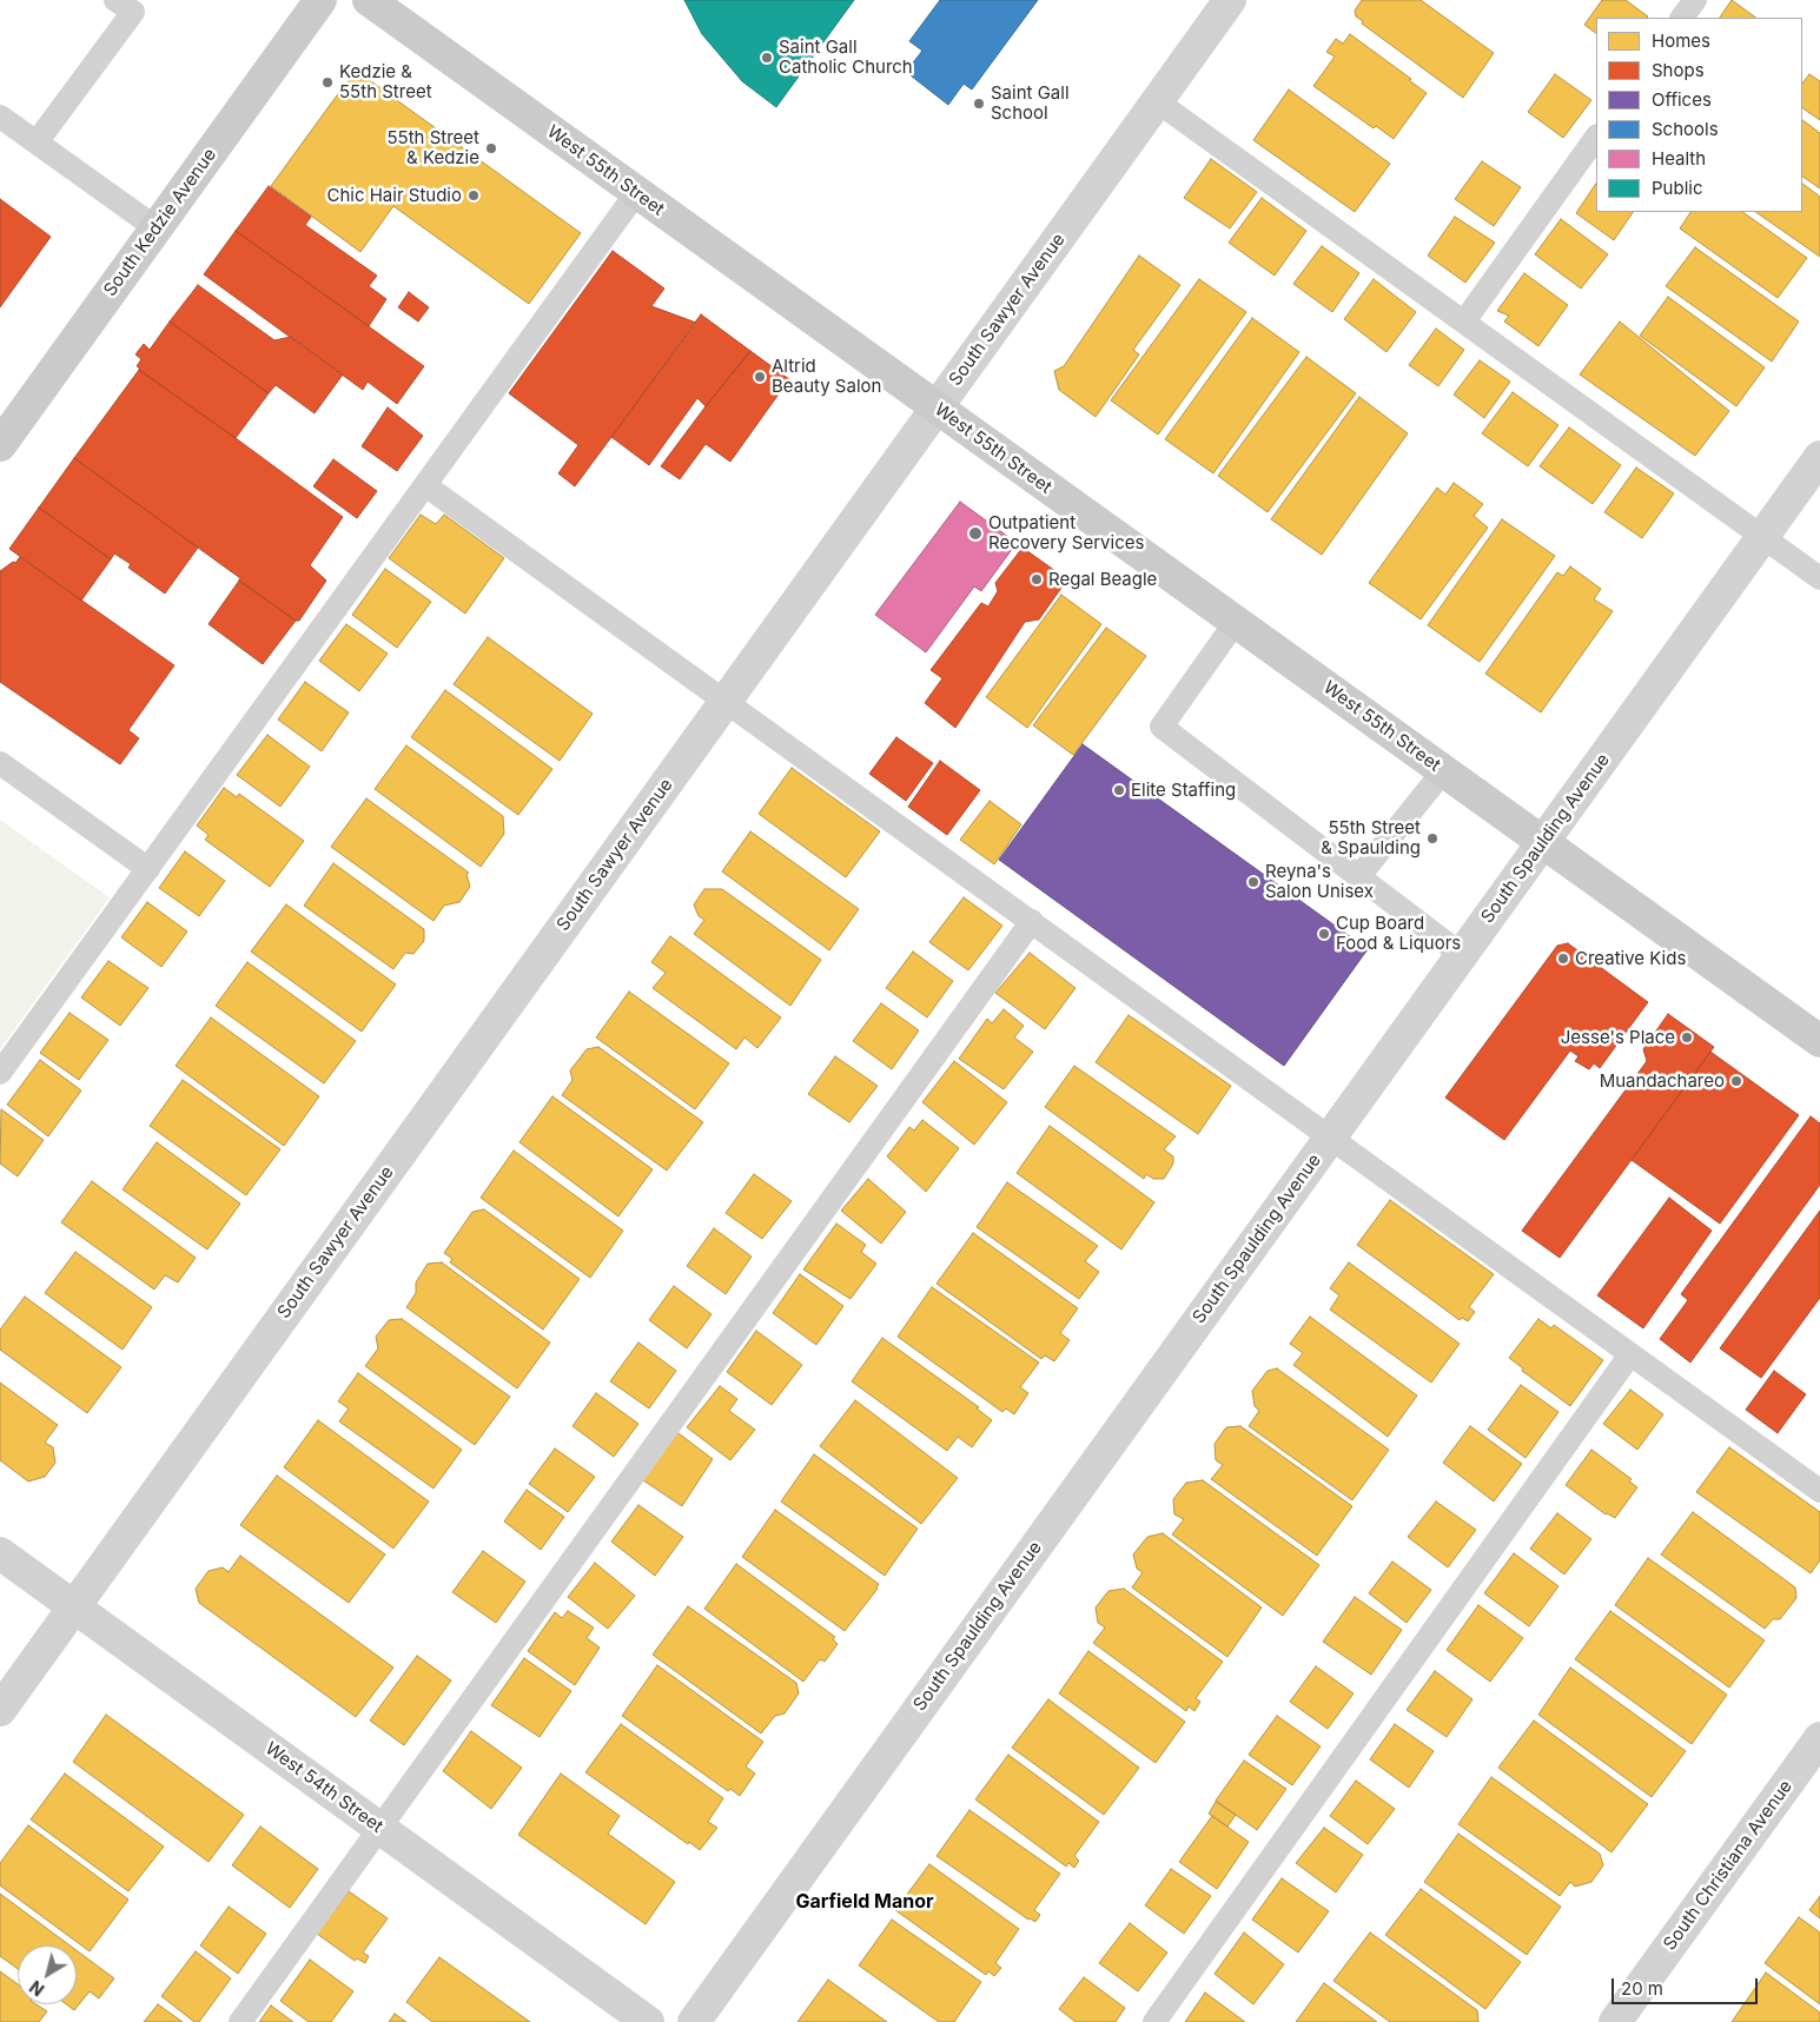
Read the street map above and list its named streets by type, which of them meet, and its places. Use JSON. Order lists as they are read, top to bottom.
{
  "streets": {
    "main road": ["West 55th Street", "South Kedzie Avenue"],
    "street": [
      "South Sawyer Avenue",
      "South Spaulding Avenue",
      "West 54th Street",
      "South Christiana Avenue"
    ]
  },
  "crossings": [
    ["West 55th Street", "South Sawyer Avenue"],
    ["West 55th Street", "South Spaulding Avenue"],
    ["South Sawyer Avenue", "West 54th Street"]
  ],
  "districts": ["Garfield Manor"],
  "places": [
    "Saint Gall Catholic Church",
    "Kedzie & 55th Street",
    "Saint Gall School",
    "55th Street & Kedzie",
    "Chic Hair Studio",
    "Altrid Beauty Salon",
    "Outpatient Recovery Services",
    "Regal Beagle",
    "Elite Staffing",
    "55th Street & Spaulding",
    "Reyna's Salon Unisex",
    "Cup Board Food & Liquors",
    "Creative Kids",
    "Jesse's Place",
    "Muandachareo"
  ],
  "legend": [
    "Homes",
    "Shops",
    "Offices",
    "Schools",
    "Health",
    "Public"
  ],
  "scale_bar": "20 m",
  "north": "bottom left"
}
